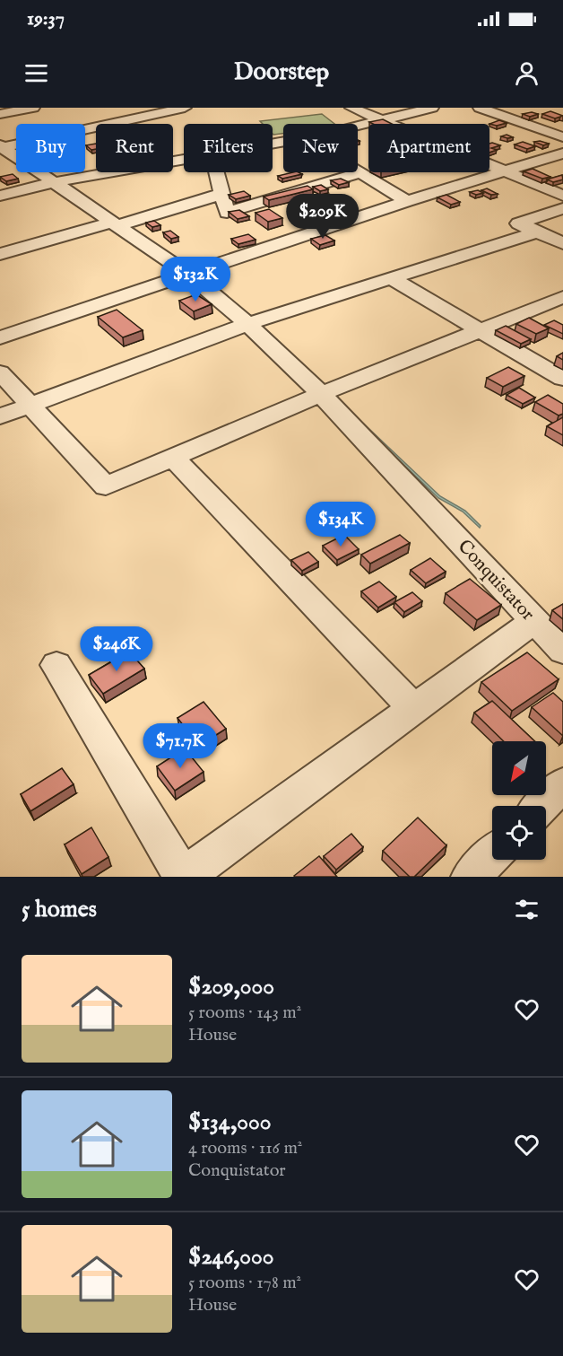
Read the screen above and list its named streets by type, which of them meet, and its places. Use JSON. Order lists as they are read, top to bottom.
{
  "streets": {
    "street": ["Conquistator"]
  },
  "north": "bottom left",
  "page": {
    "status": "19:37",
    "header": "Doorstep",
    "chip": [
      "Buy",
      "Rent",
      "Filters",
      "New",
      "Apartment"
    ],
    "price": [
      "$209K",
      "$132K",
      "$134K",
      "$246K",
      "$71.7K"
    ],
    "heading": "5 homes",
    "list": [
      {
        "name": "$209,000",
        "note": "5 rooms · 143 m² · House"
      },
      {
        "name": "$134,000",
        "note": "4 rooms · 116 m² · Conquistator"
      },
      {
        "name": "$246,000",
        "note": "5 rooms · 178 m² · House"
      }
    ]
  }
}
